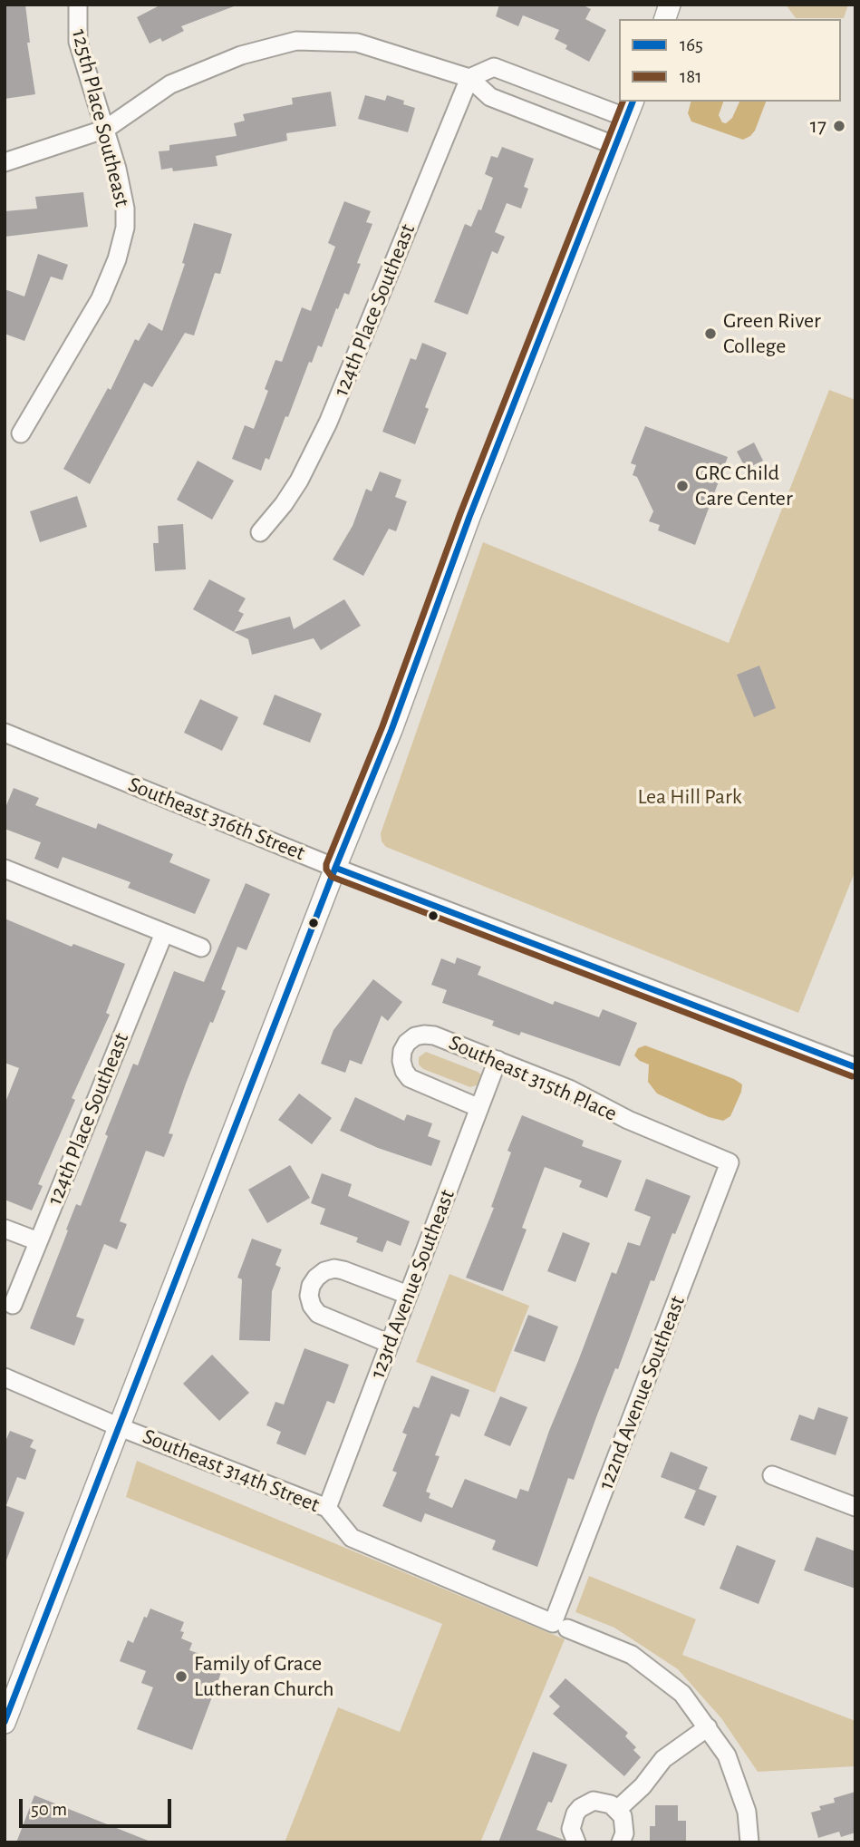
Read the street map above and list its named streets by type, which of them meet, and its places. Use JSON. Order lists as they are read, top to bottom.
{
  "streets": {
    "street": [
      "125th Place Southeast",
      "124th Place Southeast",
      "Southeast 316th Street",
      "Southeast 315th Place",
      "123rd Avenue Southeast",
      "122nd Avenue Southeast",
      "Southeast 314th Street"
    ]
  },
  "crossings": [
    ["Southeast 315th Place", "123rd Avenue Southeast"],
    ["Southeast 315th Place", "122nd Avenue Southeast"],
    ["123rd Avenue Southeast", "Southeast 314th Street"],
    ["122nd Avenue Southeast", "Southeast 314th Street"]
  ],
  "parks": ["Lea Hill Park"],
  "places": [
    "17",
    "Green River College",
    "GRC Child Care Center",
    "Family of Grace Lutheran Church"
  ],
  "lines": ["transit line 165", "transit line 181"],
  "legend": ["165", "181"],
  "scale_bar": "50 m"
}
